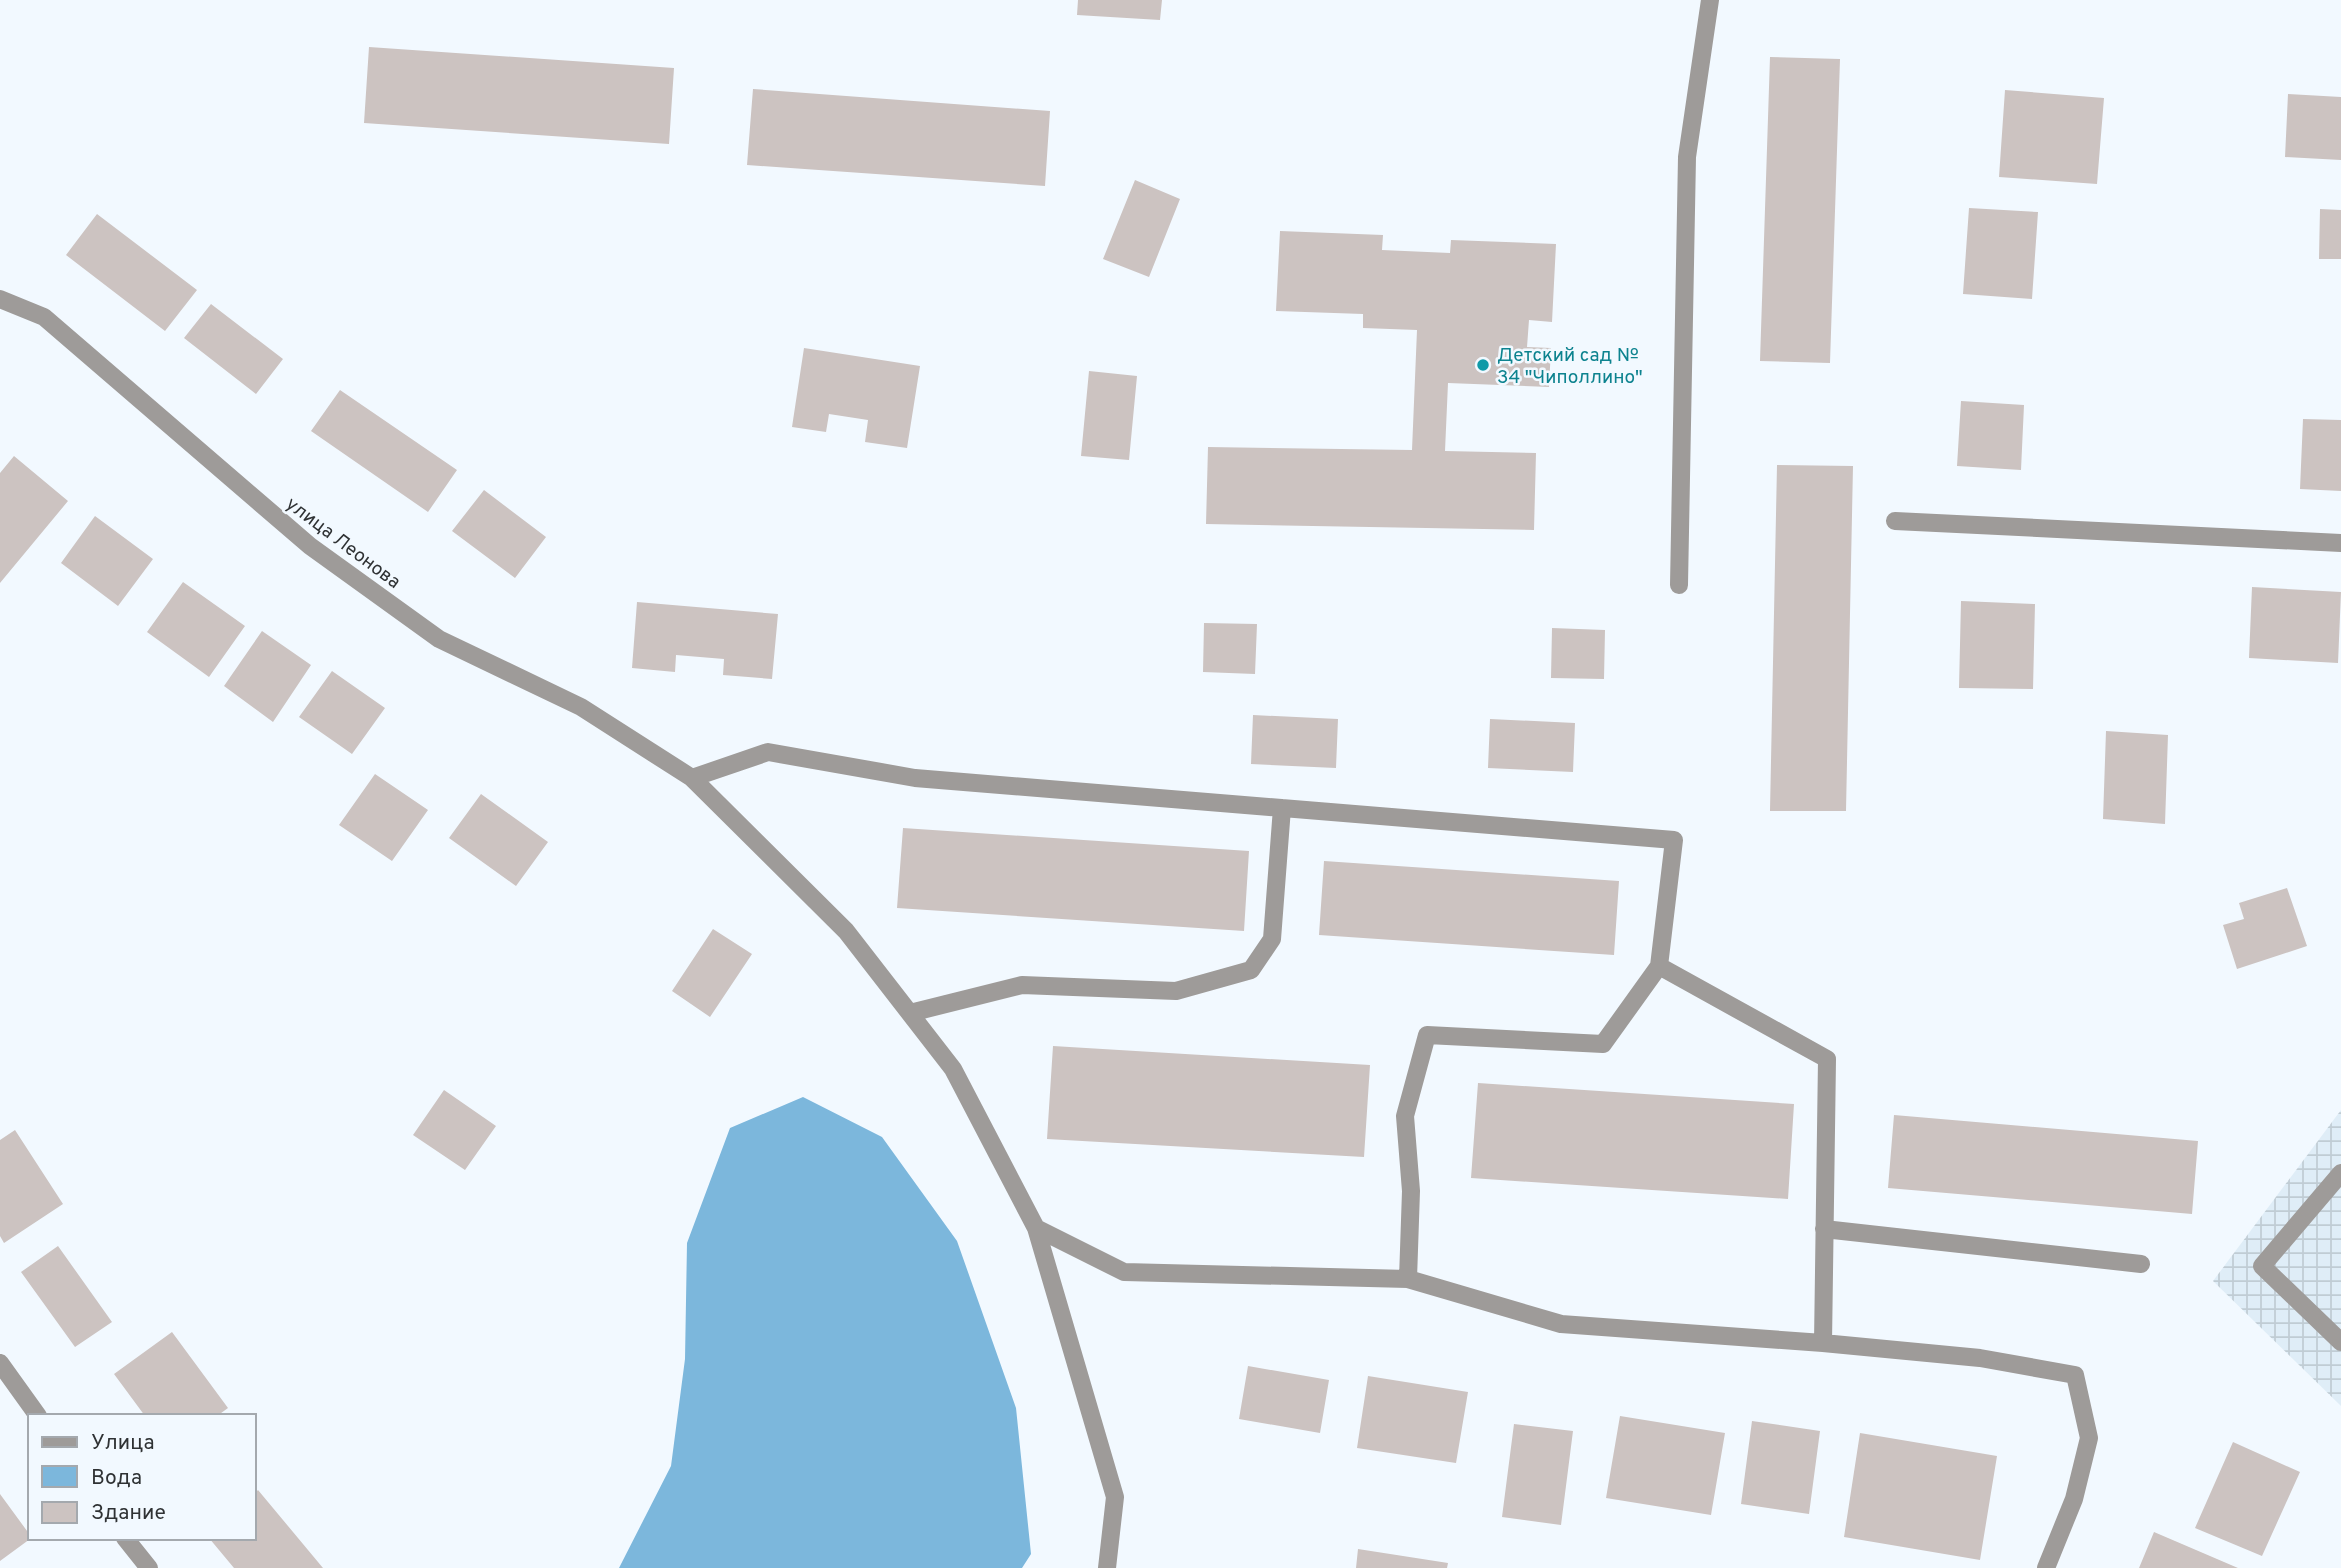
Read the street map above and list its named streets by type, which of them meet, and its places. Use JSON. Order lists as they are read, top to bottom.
{
  "streets": {
    "street": ["улица Леонова"]
  },
  "places": ["Детский сад № 34 \"Чиполлино\""],
  "legend": ["Улица", "Вода", "Здание"]
}
